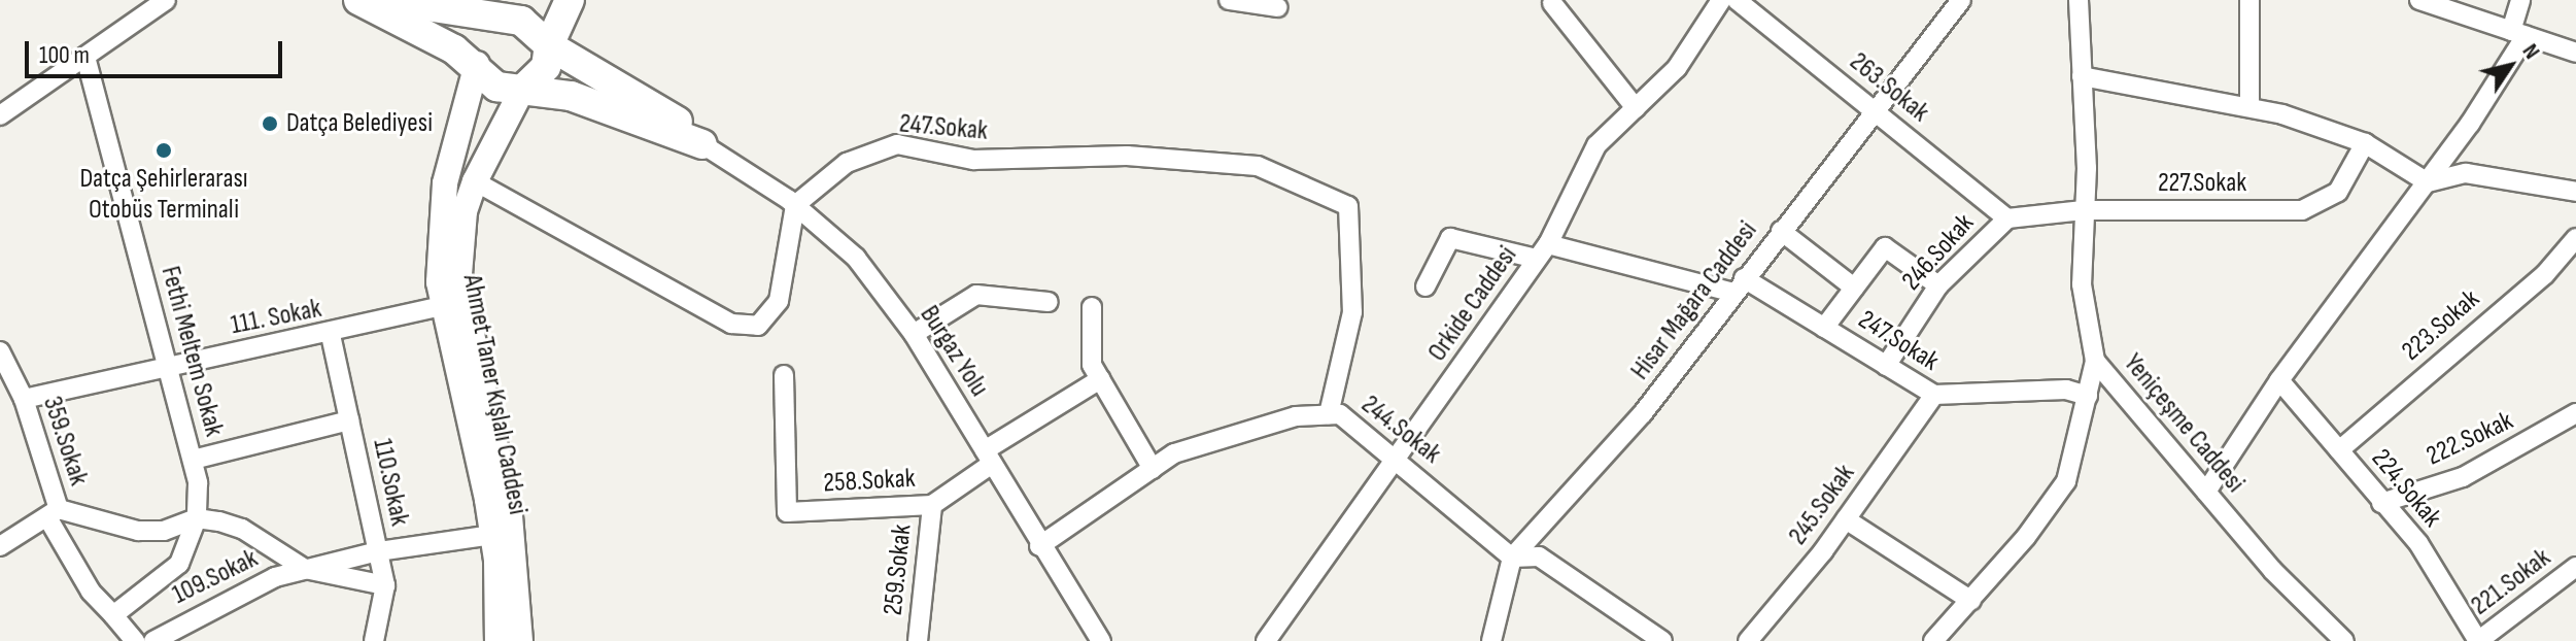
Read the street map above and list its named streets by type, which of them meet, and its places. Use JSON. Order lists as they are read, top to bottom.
{
  "streets": {
    "main road": ["Ahmet Taner Kışlalı Caddesi"],
    "street": [
      "263.Sokak",
      "247.Sokak",
      "227.Sokak",
      "246.Sokak",
      "Hisar Mağara Caddesi",
      "Orkide Caddesi",
      "111. Sokak",
      "223.Sokak",
      "Fethi Meltem Sokak",
      "Burgaz Yolu",
      "Yeniçeşme Caddesi",
      "244.Sokak",
      "222.Sokak",
      "359.Sokak",
      "258.Sokak",
      "110.Sokak",
      "224.Sokak",
      "245.Sokak",
      "259.Sokak",
      "109.Sokak",
      "221.Sokak"
    ]
  },
  "crossings": [
    ["263.Sokak", "227.Sokak"],
    ["263.Sokak", "246.Sokak"],
    ["263.Sokak", "Hisar Mağara Caddesi"],
    ["247.Sokak", "246.Sokak"],
    ["247.Sokak", "Hisar Mağara Caddesi"],
    ["247.Sokak", "Orkide Caddesi"],
    ["247.Sokak", "Burgaz Yolu"],
    ["247.Sokak", "244.Sokak"],
    ["247.Sokak", "245.Sokak"],
    ["227.Sokak", "246.Sokak"],
    ["227.Sokak", "Yeniçeşme Caddesi"],
    ["Hisar Mağara Caddesi", "244.Sokak"],
    ["Orkide Caddesi", "244.Sokak"],
    ["111. Sokak", "Fethi Meltem Sokak"],
    ["111. Sokak", "Ahmet Taner Kışlalı Caddesi"],
    ["111. Sokak", "359.Sokak"],
    ["111. Sokak", "110.Sokak"],
    ["223.Sokak", "224.Sokak"],
    ["Fethi Meltem Sokak", "359.Sokak"],
    ["Fethi Meltem Sokak", "109.Sokak"],
    ["Burgaz Yolu", "244.Sokak"],
    ["Burgaz Yolu", "258.Sokak"],
    ["Ahmet Taner Kışlalı Caddesi", "109.Sokak"],
    ["222.Sokak", "224.Sokak"],
    ["359.Sokak", "109.Sokak"],
    ["258.Sokak", "259.Sokak"],
    ["110.Sokak", "109.Sokak"],
    ["224.Sokak", "221.Sokak"]
  ],
  "places": ["Datça Belediyesi", "Datça Şehirlerarası Otobüs Terminali"],
  "scale_bar": "100 m",
  "north": "top right"
}
